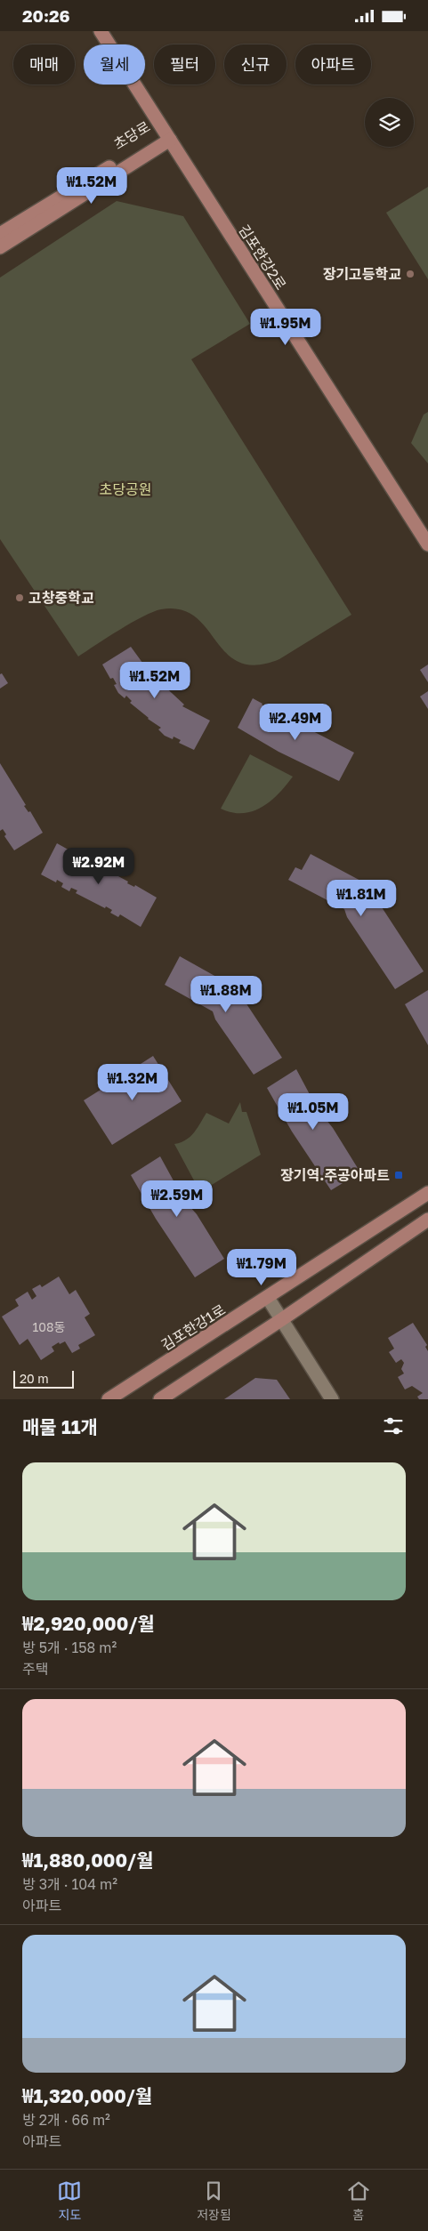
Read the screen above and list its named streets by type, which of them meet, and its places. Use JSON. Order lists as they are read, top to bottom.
{
  "streets": {
    "street": ["초당로", "김포한강2로", "김포한강1로"]
  },
  "crossings": [
    ["초당로", "김포한강2로"]
  ],
  "parks": ["초당공원"],
  "places": {
    "other": ["장기고등학교", "고창중학교"],
    "transit": ["장기역.주공아파트"]
  },
  "house_numbers": ["108동"],
  "scale_bar": "20 m",
  "page": {
    "status": "20:26",
    "chip": [
      "매매",
      "월세",
      "필터",
      "신규",
      "아파트"
    ],
    "price": [
      "₩1.52M",
      "₩1.95M",
      "₩1.52M",
      "₩2.49M",
      "₩2.92M",
      "₩1.81M",
      "₩1.88M",
      "₩1.32M",
      "₩1.05M",
      "₩2.59M",
      "₩1.79M"
    ],
    "scale": "20 m",
    "heading": "매물 11개",
    "list": [
      {
        "name": "₩2,920,000/월",
        "note": "방 5개 · 158 m² · 주택"
      },
      {
        "name": "₩1,880,000/월",
        "note": "방 3개 · 104 m² · 아파트"
      },
      {
        "name": "₩1,320,000/월",
        "note": "방 2개 · 66 m² · 아파트"
      }
    ],
    "tabs": ["지도", "저장됨", "홈"]
  }
}
